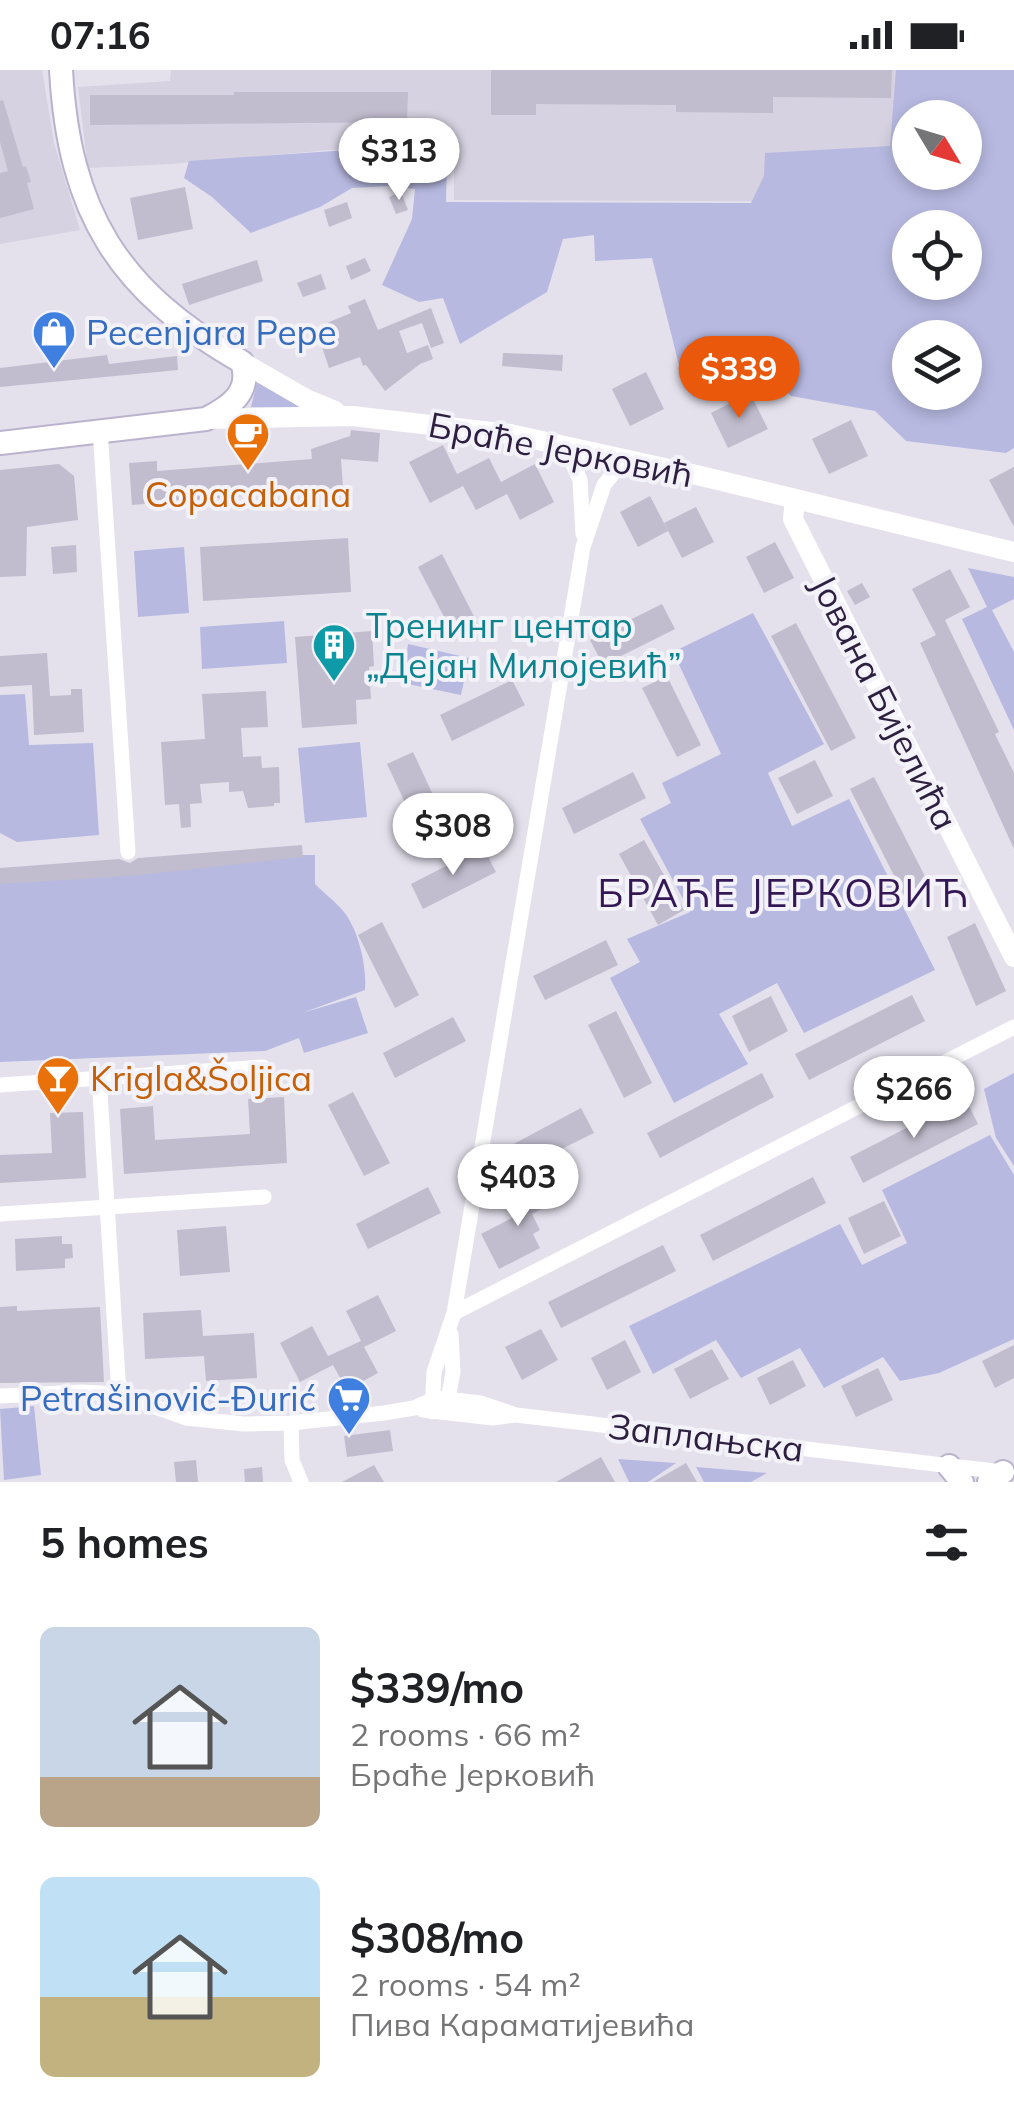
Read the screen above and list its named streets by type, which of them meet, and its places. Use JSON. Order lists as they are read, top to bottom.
{
  "streets": {
    "main road": ["Браће Јерковић"],
    "street": ["Јована Бијелића", "Заплањска"]
  },
  "crossings": [
    ["Браће Јерковић", "Јована Бијелића"]
  ],
  "districts": ["БРАЋЕ ЈЕРКОВИЋ"],
  "places": {
    "shop": ["Pecenjara Pepe"],
    "cafe": ["Copacabana"],
    "building": ["Тренинг центар „Дејан Милојевић”"],
    "bar": ["Krigla&Šoljica"],
    "supermarket": ["Petrašinović-Đurić"]
  },
  "north": "bottom right",
  "page": {
    "status": "07:16",
    "price": [
      "$313",
      "$339",
      "$308",
      "$266",
      "$403"
    ],
    "heading": "5 homes",
    "list": [
      {
        "name": "$339/mo",
        "note": "2 rooms · 66 m² · Браће Јерковић"
      },
      {
        "name": "$308/mo",
        "note": "2 rooms · 54 m² · Пива Караматијевића"
      }
    ]
  }
}
